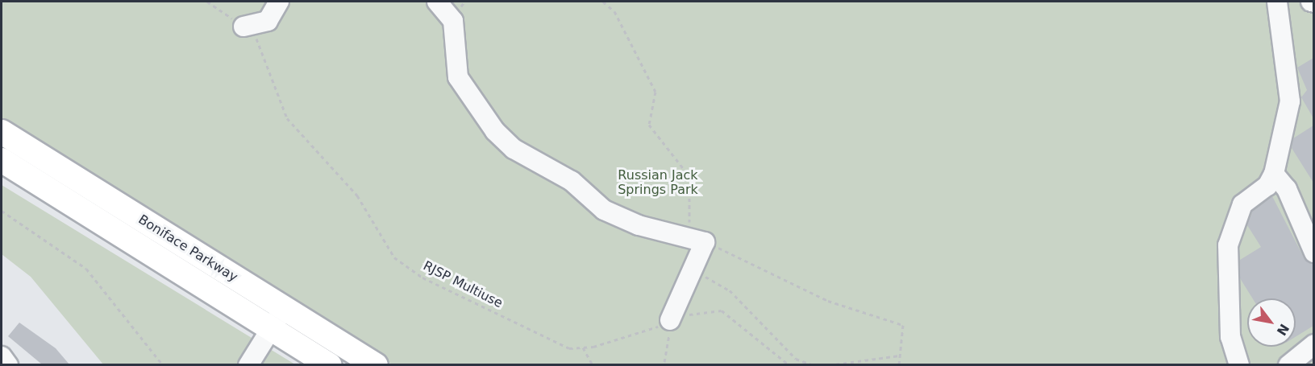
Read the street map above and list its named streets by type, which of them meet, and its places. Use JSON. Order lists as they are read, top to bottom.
{
  "streets": {
    "main road": ["Boniface Parkway"],
    "path": ["RJSP Multiuse"]
  },
  "parks": ["Russian Jack Springs Park"],
  "north": "bottom right"
}
